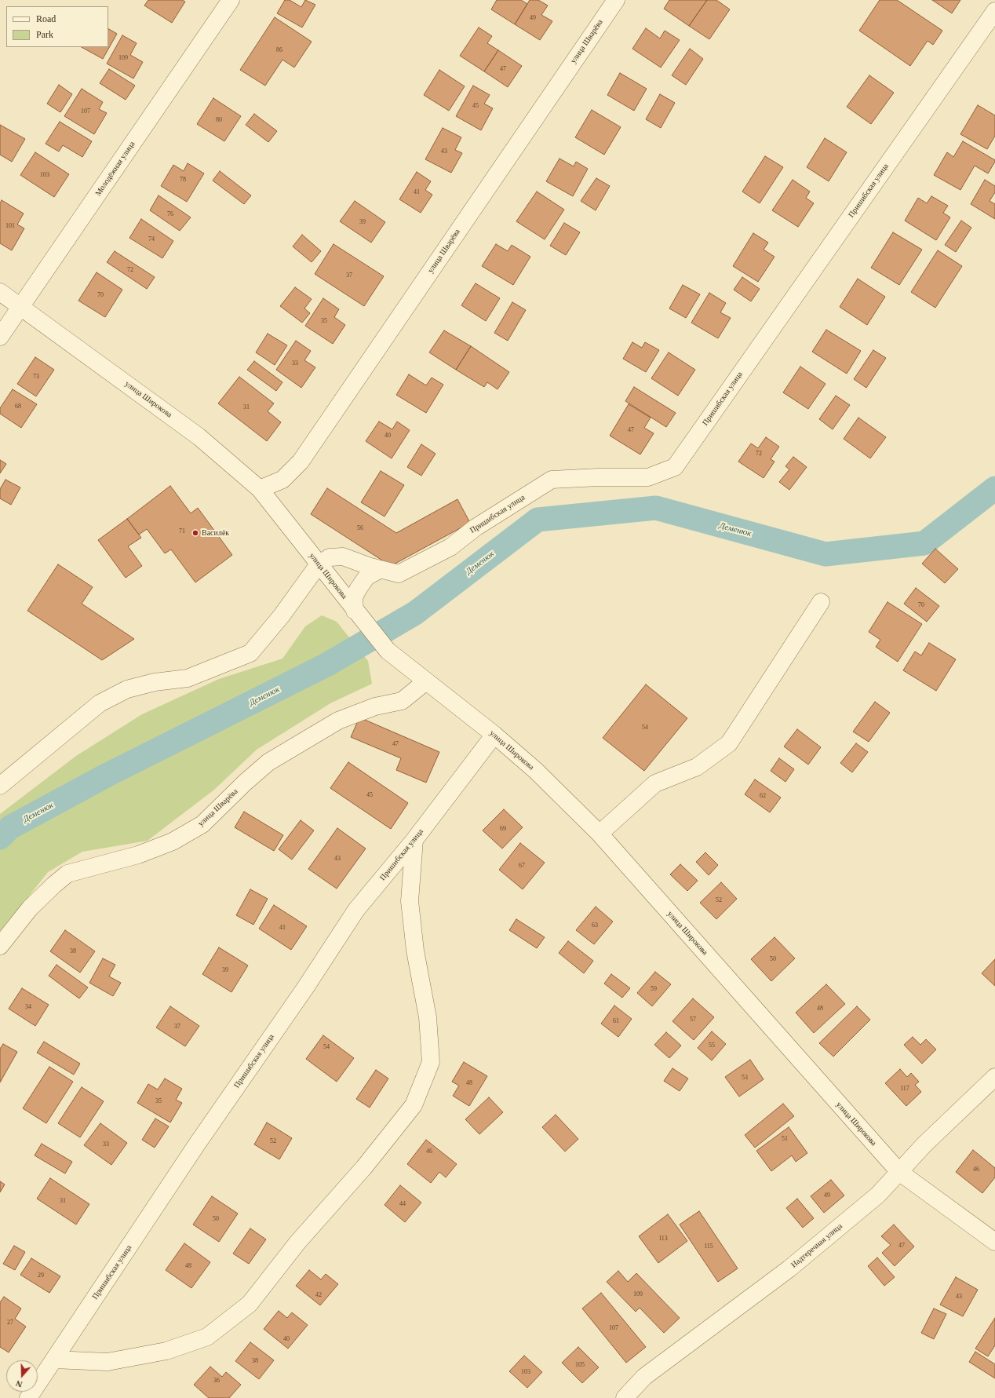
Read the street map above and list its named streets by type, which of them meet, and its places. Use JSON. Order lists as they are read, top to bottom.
{
  "streets": {
    "street": [
      "улица Шварёва",
      "Молодёжная улица",
      "Пришибская улица",
      "улица Широкова",
      "Надтеречная улица"
    ]
  },
  "crossings": [
    ["улица Шварёва", "улица Широкова"],
    ["Молодёжная улица", "улица Широкова"],
    ["Пришибская улица", "улица Широкова"],
    ["улица Широкова", "Надтеречная улица"]
  ],
  "water": ["Деменюк"],
  "places": ["Василёк"],
  "house_numbers": [
    "49",
    "86",
    "109",
    "47",
    "45",
    "107",
    "80",
    "43",
    "103",
    "78",
    "41",
    "76",
    "39",
    "101",
    "74",
    "72",
    "37",
    "70",
    "35",
    "33",
    "73",
    "68",
    "31",
    "47",
    "40",
    "72",
    "56",
    "71",
    "70",
    "54",
    "47",
    "45",
    "62",
    "69",
    "43",
    "67",
    "52",
    "63",
    "41",
    "38",
    "50",
    "39",
    "59",
    "34",
    "48",
    "57",
    "61",
    "37",
    "55",
    "54",
    "53",
    "48",
    "117",
    "35",
    "51",
    "52",
    "33",
    "46",
    "46",
    "49",
    "31",
    "44",
    "50",
    "113",
    "47",
    "115",
    "48",
    "29",
    "109",
    "42",
    "43",
    "27",
    "107",
    "40",
    "38",
    "105",
    "103",
    "36"
  ],
  "legend": ["Road", "Park"],
  "north": "bottom"
}
